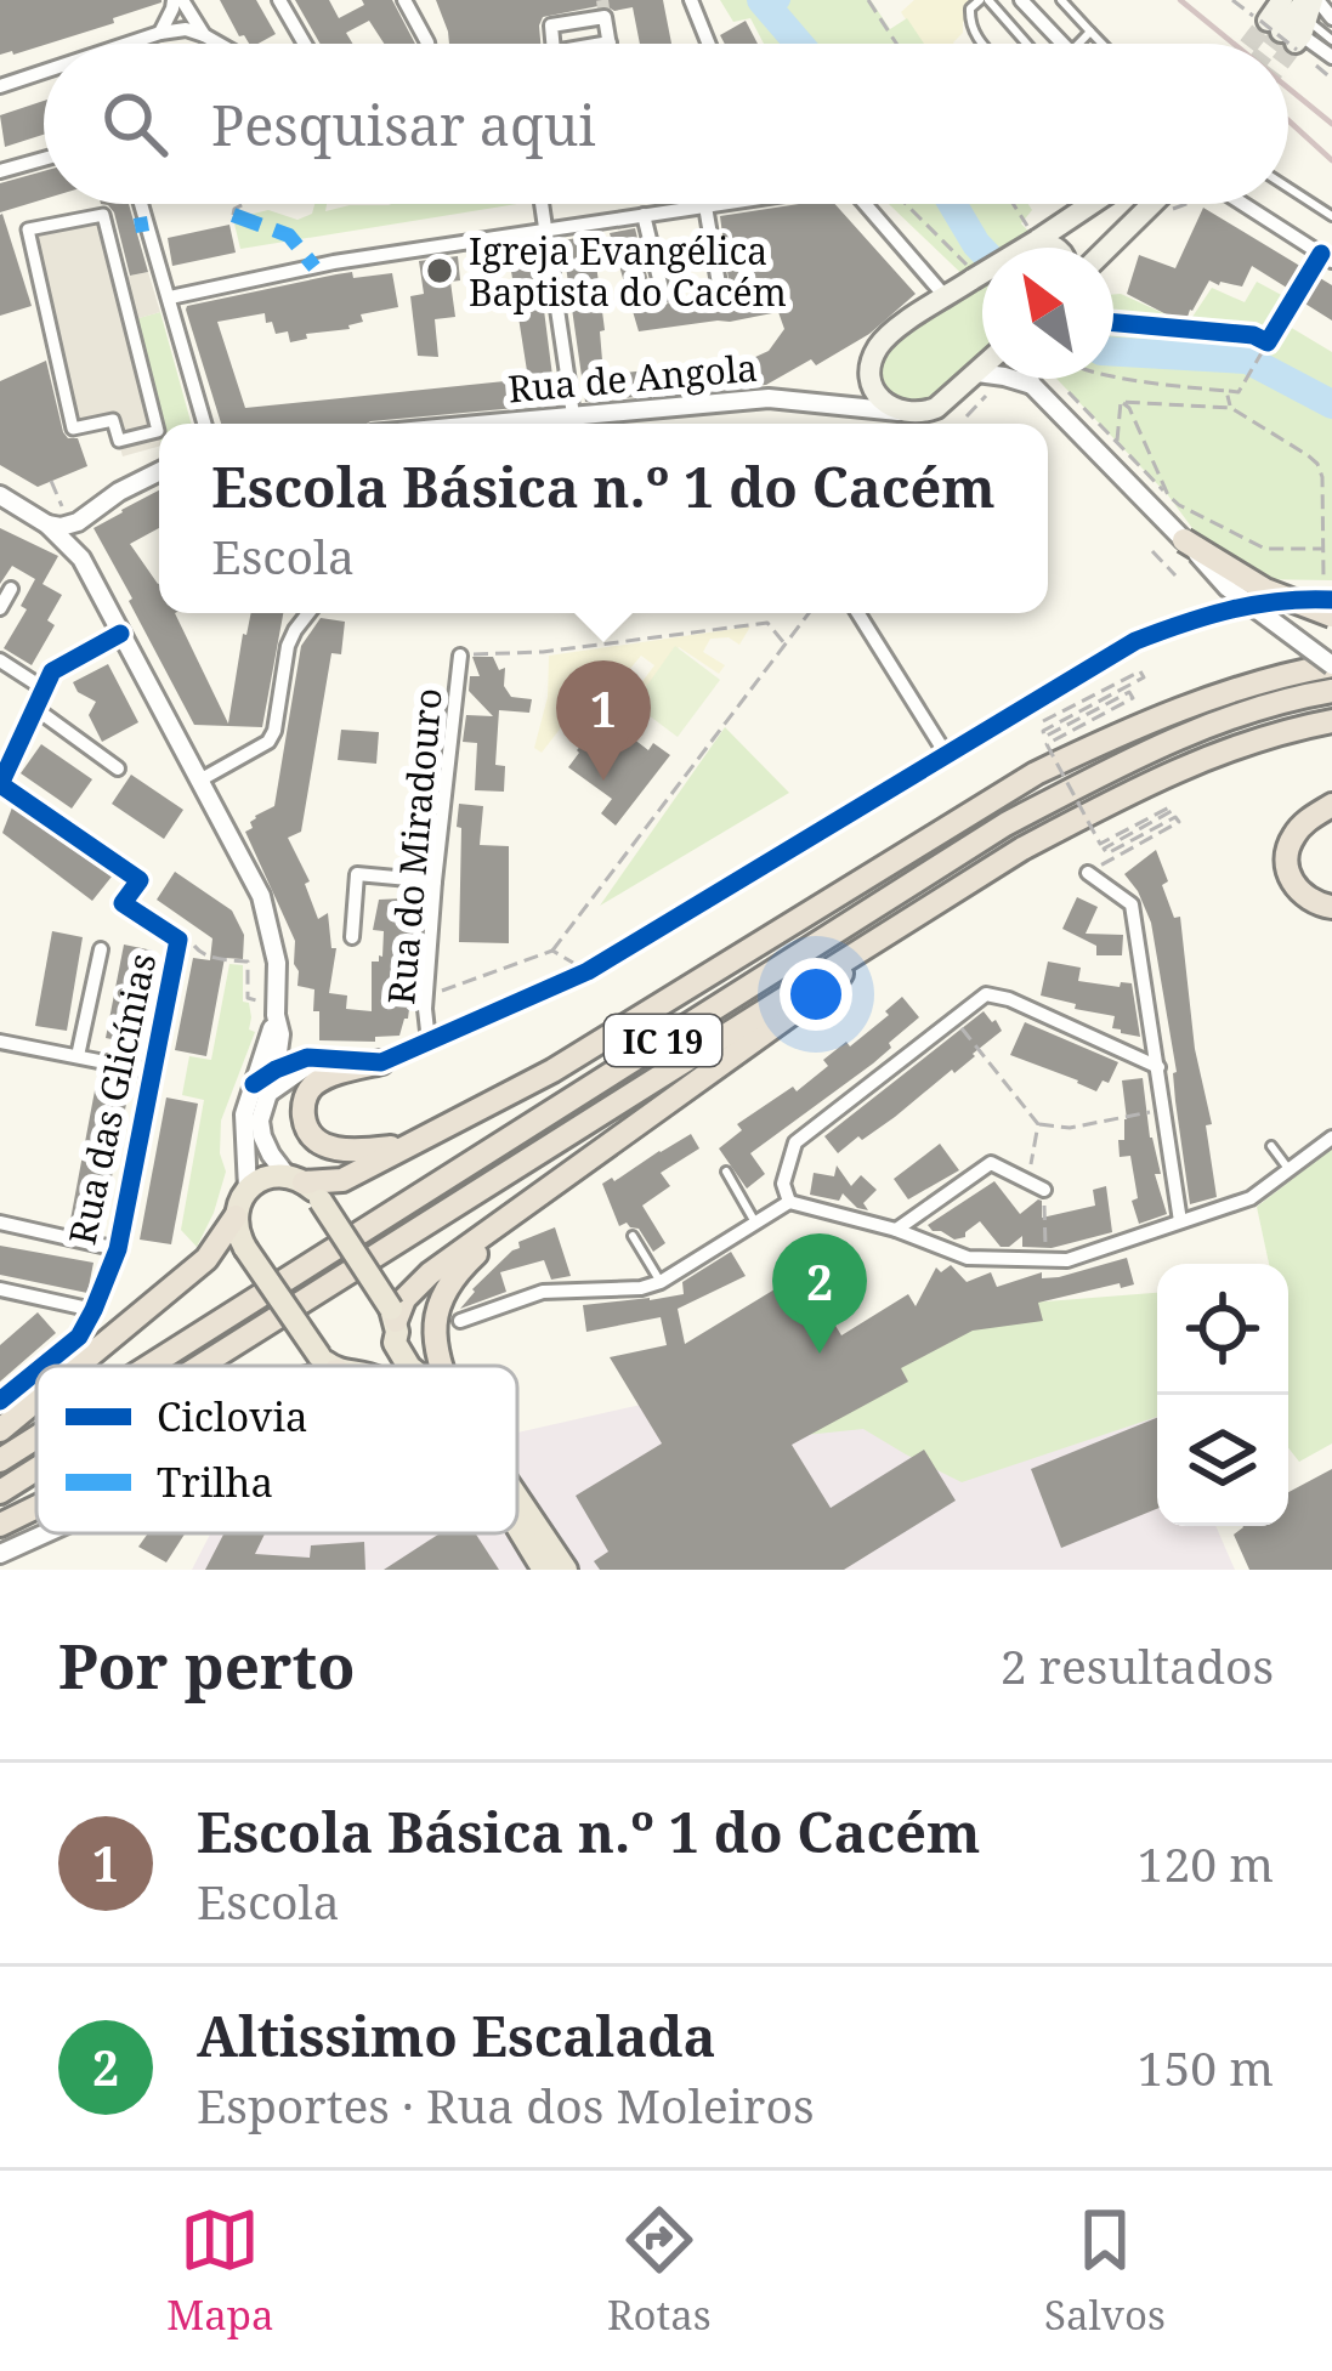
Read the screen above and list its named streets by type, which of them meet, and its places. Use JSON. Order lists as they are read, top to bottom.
{
  "streets": {
    "highway": ["IC 19"],
    "street": ["Rua de Angola", "Rua do Miradouro", "Rua das Glicínias"]
  },
  "places": ["Igreja Evangélica Baptista do Cacém"],
  "legend": ["Ciclovia", "Trilha"],
  "north": "top left",
  "page": {
    "search": "Pesquisar aqui",
    "popup": ["Escola Básica n.º 1 do Cacém", "Escola"],
    "pins": ["1", "2"],
    "heading": ["Por perto", "2 resultados"],
    "list": [
      {
        "mark": "1",
        "name": "Escola Básica n.º 1 do Cacém",
        "note": "Escola",
        "value": "120 m"
      },
      {
        "mark": "2",
        "name": "Altissimo Escalada",
        "note": "Esportes · Rua dos Moleiros",
        "value": "150 m"
      }
    ],
    "nav": ["Mapa", "Rotas", "Salvos"]
  }
}
